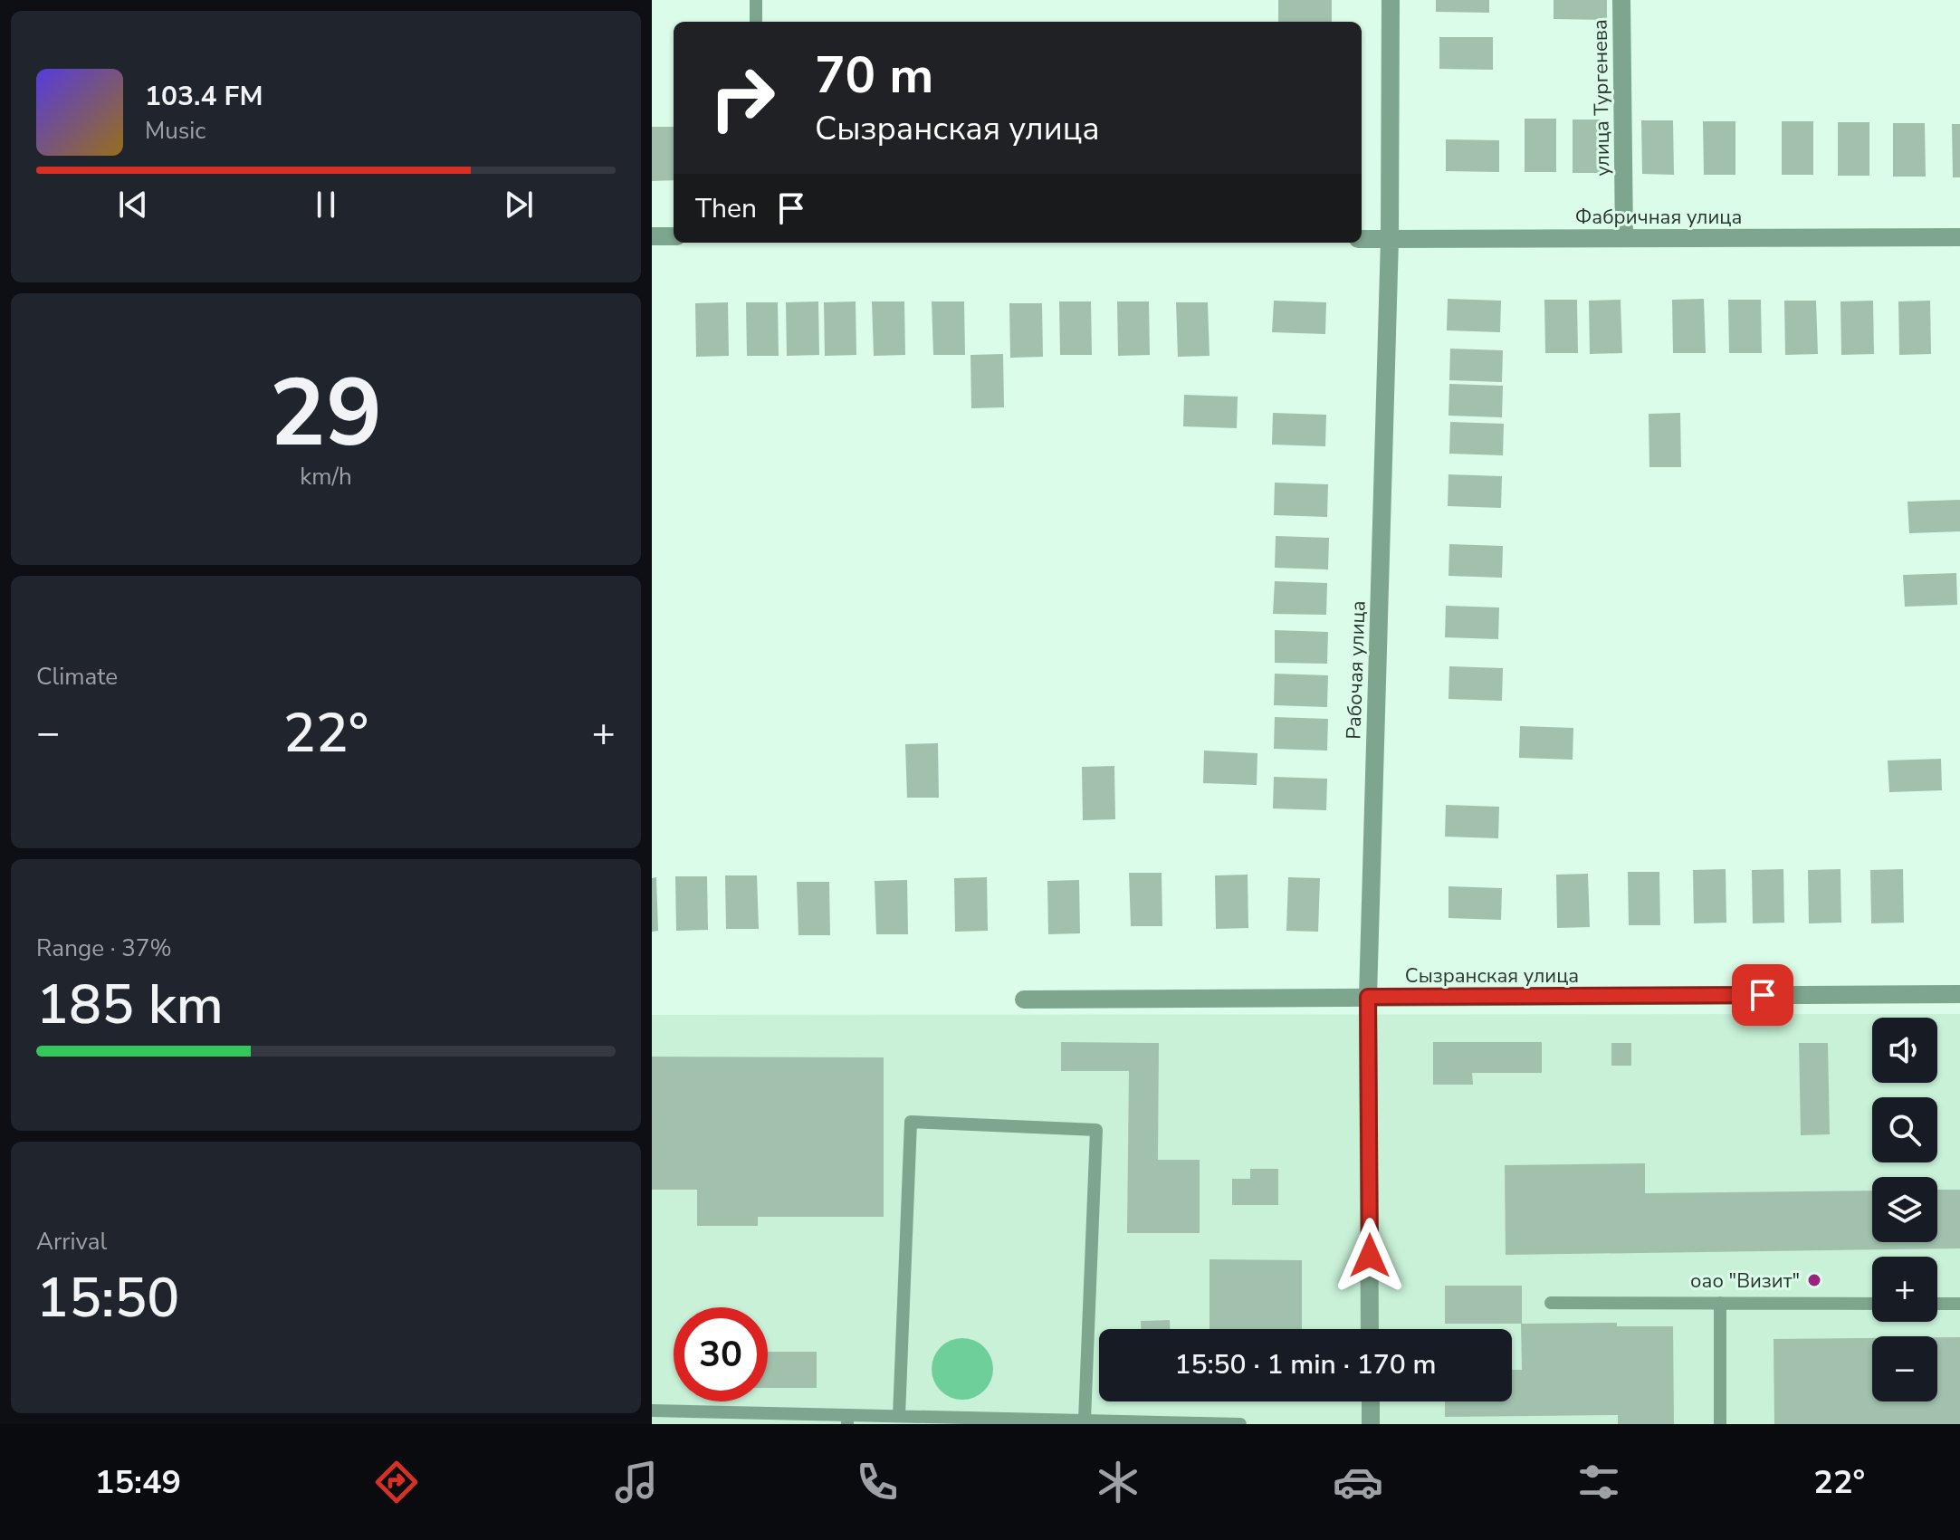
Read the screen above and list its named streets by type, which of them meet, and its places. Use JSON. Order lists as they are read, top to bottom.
{
  "streets": {
    "street": [
      "улица Тургенева",
      "Фабричная улица",
      "Рабочая улица",
      "Сызранская улица"
    ]
  },
  "crossings": [
    ["улица Тургенева", "Фабричная улица"],
    ["Фабричная улица", "Рабочая улица"],
    ["Рабочая улица", "Сызранская улица"]
  ],
  "places": ["оао \"Визит\""],
  "page": {
    "turn": ["70 m", "Сызранская улица"],
    "song": ["103.4 FM", "Music"],
    "then": "Then",
    "tile": [
      ["29", "km/h"],
      "Climate",
      ["Range · 37%", "185 km"],
      ["Arrival", "15:50"]
    ],
    "heat": ["−", "22°", "+"],
    "map_buttons": ["+", "−"],
    "limit": "30",
    "trip": "15:50 · 1 min · 170 m",
    "tabs": ["15:49", "22°"]
  }
}
